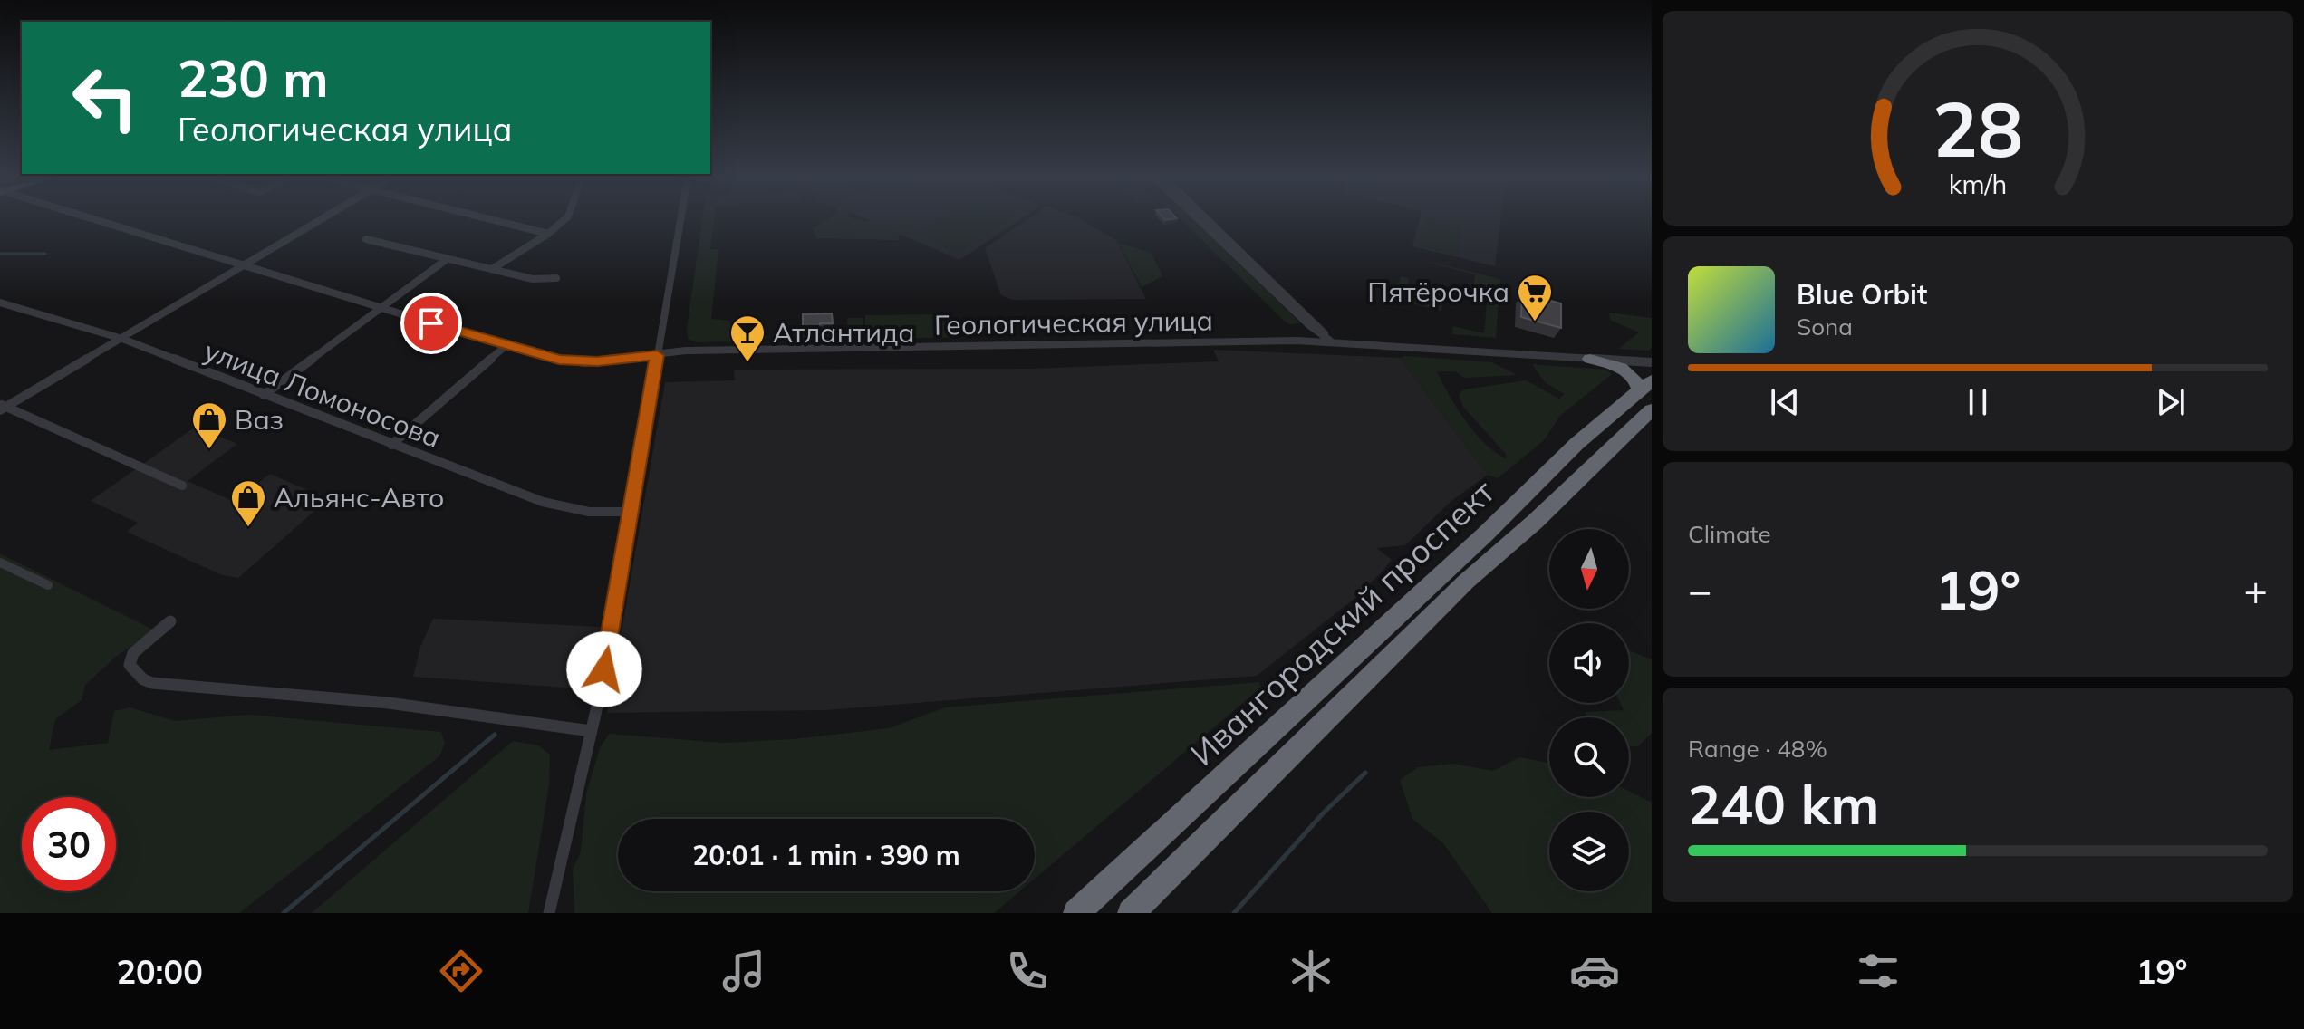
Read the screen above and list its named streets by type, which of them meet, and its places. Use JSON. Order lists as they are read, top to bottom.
{
  "streets": {
    "highway": ["Ивангородский проспект"],
    "street": ["Геологическая улица", "улица Ломоносова"]
  },
  "places": {
    "supermarket": ["Пятёрочка"],
    "bar": ["Атлантида"],
    "shop": ["Ваз", "Альянс-Авто"]
  },
  "north": "bottom",
  "page": {
    "turn": ["230 m", "Геологическая улица"],
    "song": ["Blue Orbit", "Sona"],
    "tile": [
      "Climate",
      ["Range · 48%", "240 km"]
    ],
    "heat": ["−", "19°", "+"],
    "limit": "30",
    "trip": "20:01 · 1 min · 390 m",
    "tabs": ["20:00", "19°"],
    "gauge": ["28", "km/h"]
  }
}
